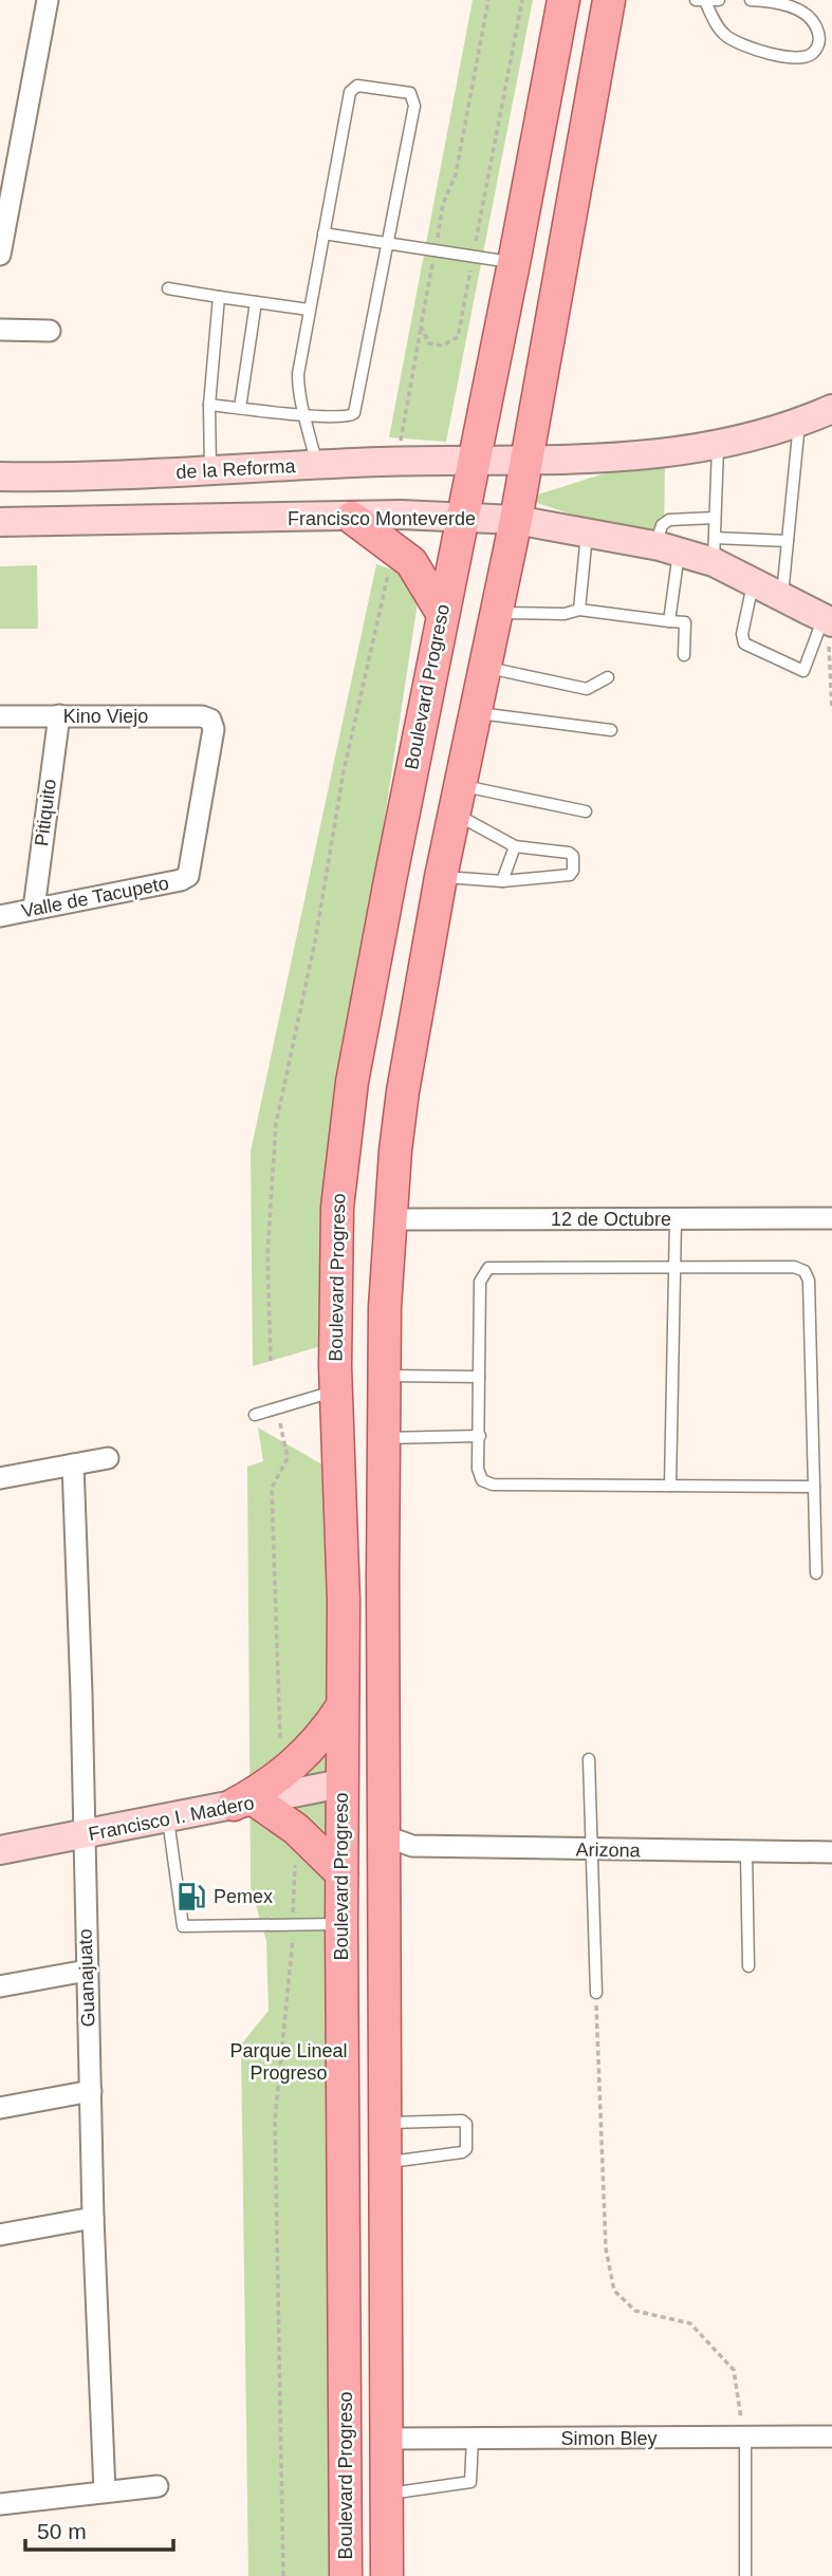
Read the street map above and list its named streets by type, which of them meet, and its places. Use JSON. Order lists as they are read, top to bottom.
{
  "streets": {
    "main road": ["Boulevard Progreso"],
    "street": [
      "de la Reforma",
      "Francisco Monteverde",
      "Kino Viejo",
      "Pitiquito",
      "Valle de Tacupeto",
      "12 de Octubre",
      "Francisco I. Madero",
      "Arizona",
      "Guanajuato",
      "Simon Bley"
    ]
  },
  "crossings": [
    ["de la Reforma", "Boulevard Progreso"],
    ["Francisco Monteverde", "Boulevard Progreso"],
    ["Boulevard Progreso", "Francisco I. Madero"],
    ["Kino Viejo", "Pitiquito"],
    ["Kino Viejo", "Valle de Tacupeto"],
    ["Pitiquito", "Valle de Tacupeto"],
    ["Francisco I. Madero", "Guanajuato"]
  ],
  "parks": ["Parque Lineal Progreso"],
  "places": {
    "fuel station": ["Pemex"]
  },
  "scale_bar": "50 m"
}
